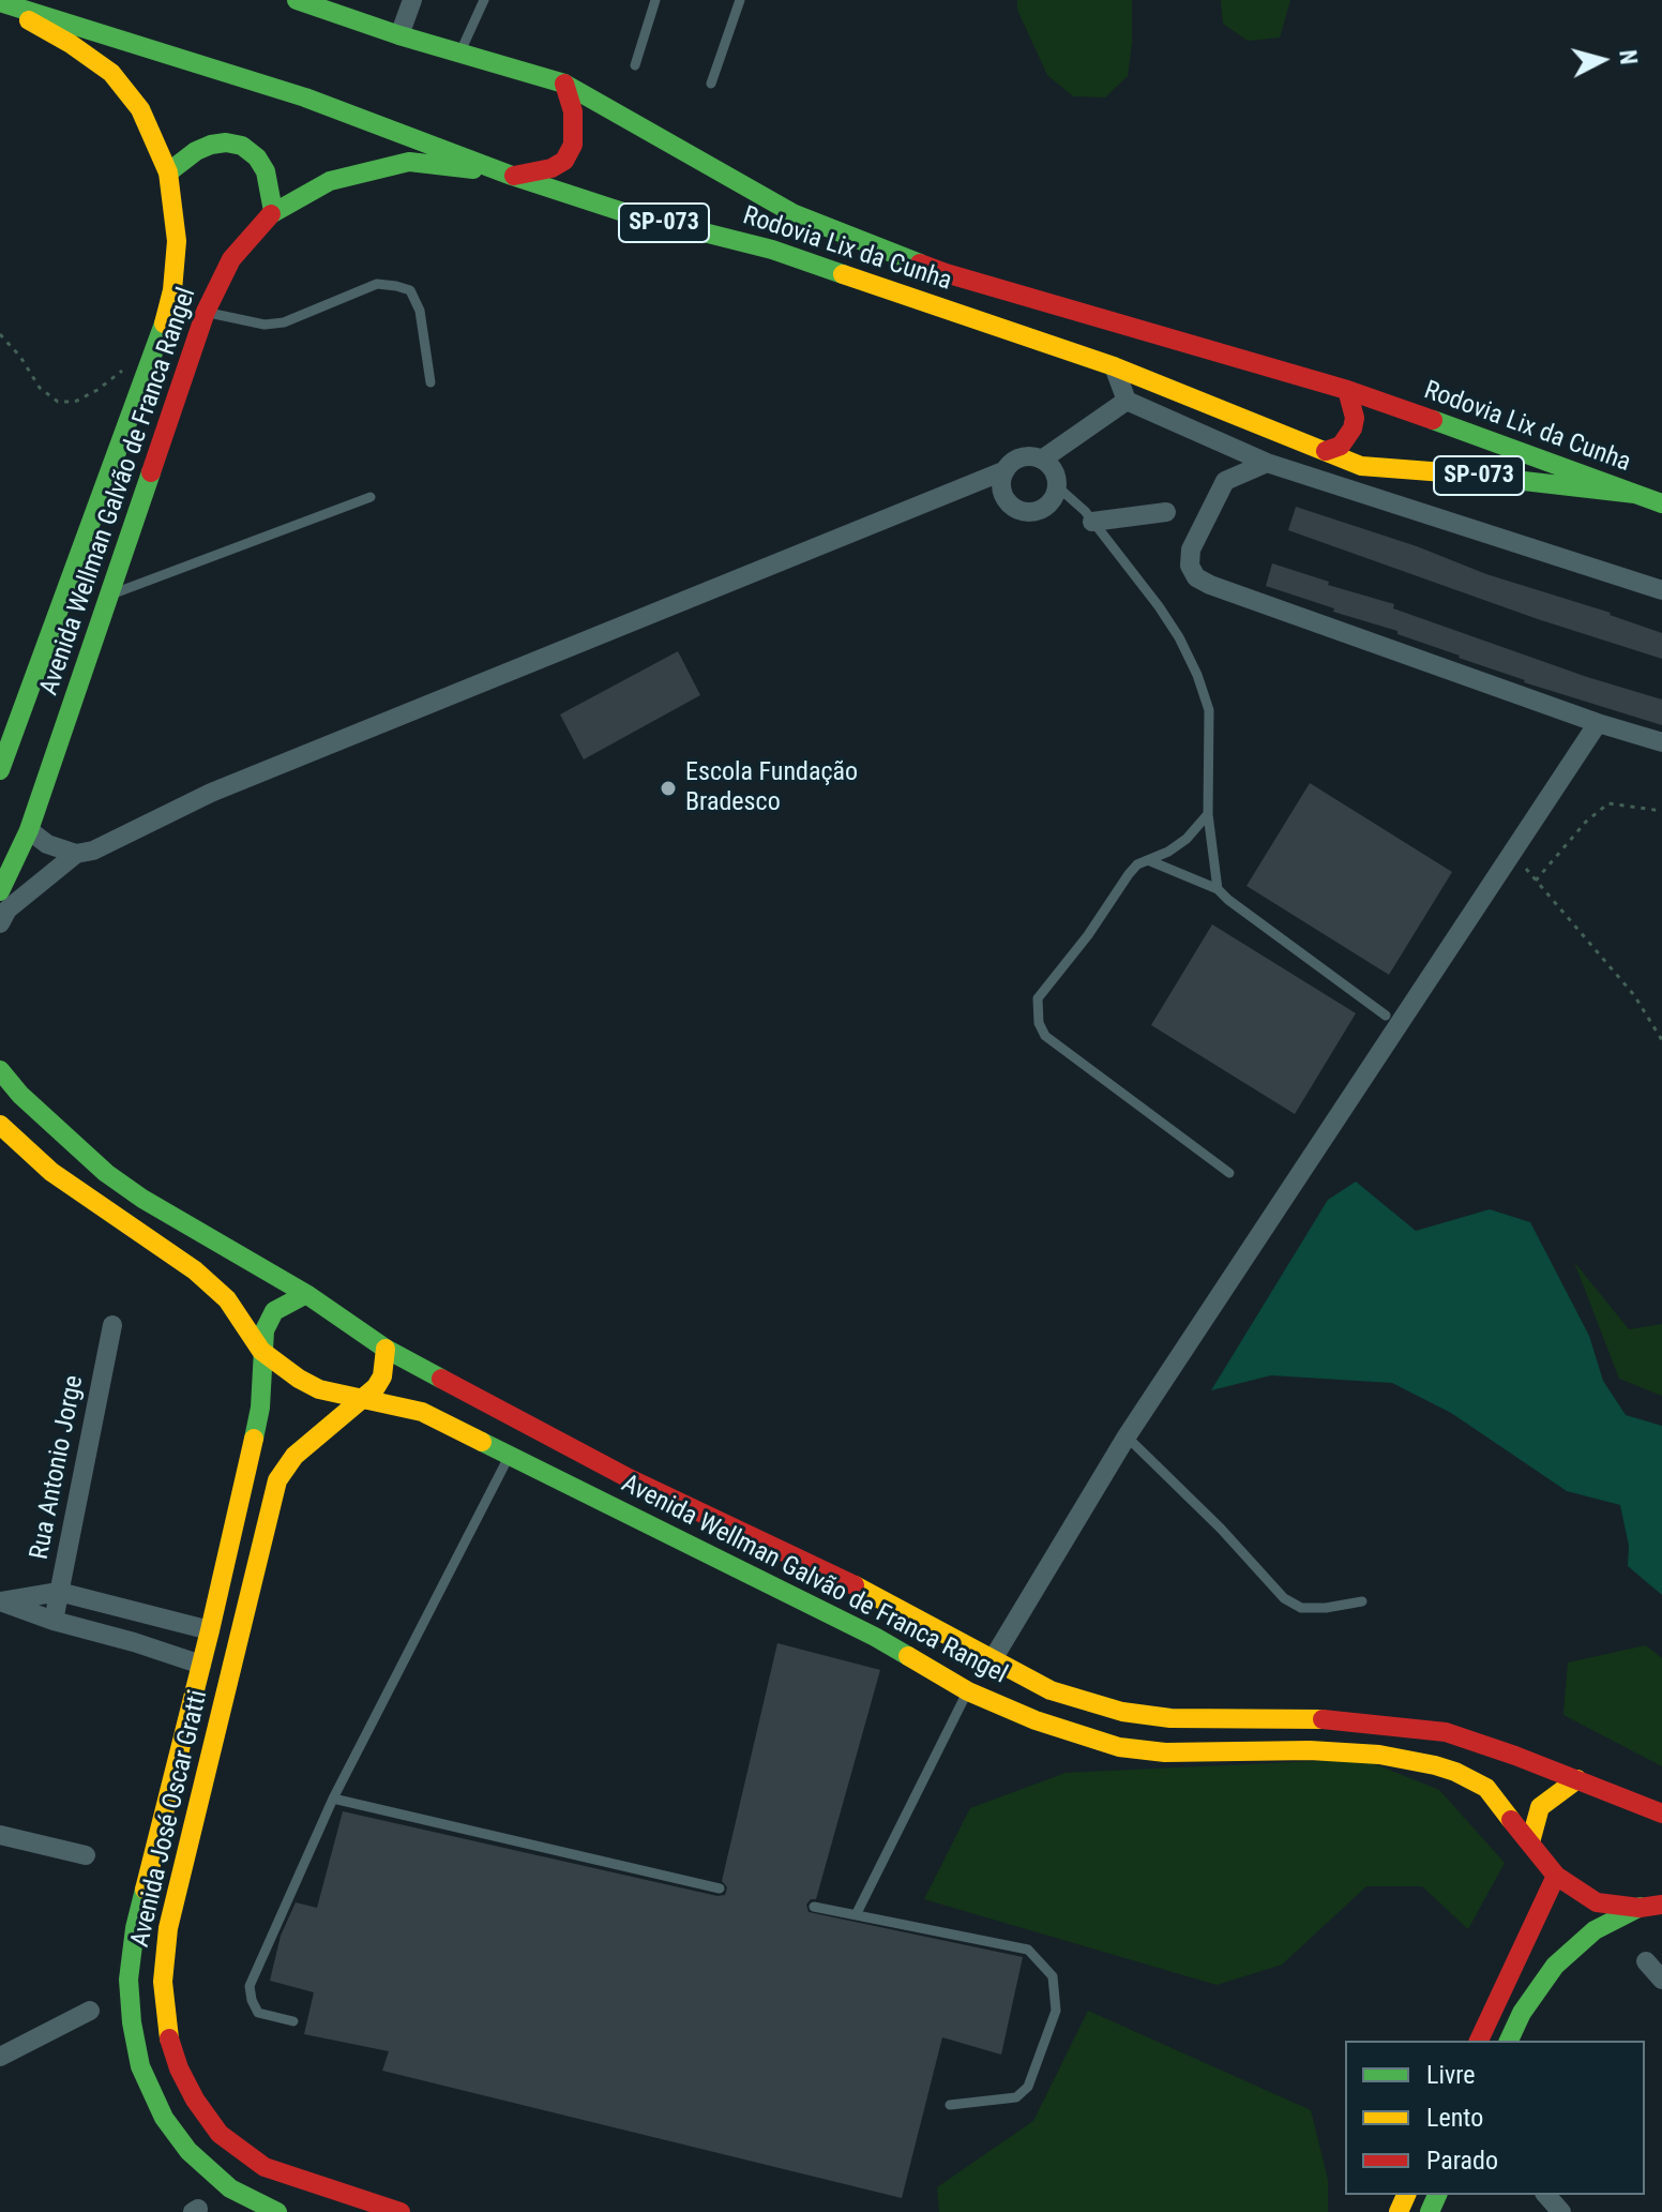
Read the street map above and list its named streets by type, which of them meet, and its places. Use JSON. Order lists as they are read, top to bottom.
{
  "streets": {
    "main road": [
      "SP-073",
      "Rodovia Lix da Cunha",
      "Avenida Wellman Galvão de Franca Rangel",
      "Avenida José Oscar Gratti"
    ],
    "street": ["Rua Antonio Jorge"]
  },
  "crossings": [
    ["Rodovia Lix da Cunha", "Avenida Wellman Galvão de Franca Rangel"],
    ["Avenida Wellman Galvão de Franca Rangel", "Avenida José Oscar Gratti"]
  ],
  "places": ["Escola Fundação Bradesco"],
  "legend": ["Livre", "Lento", "Parado"],
  "north": "right"
}
